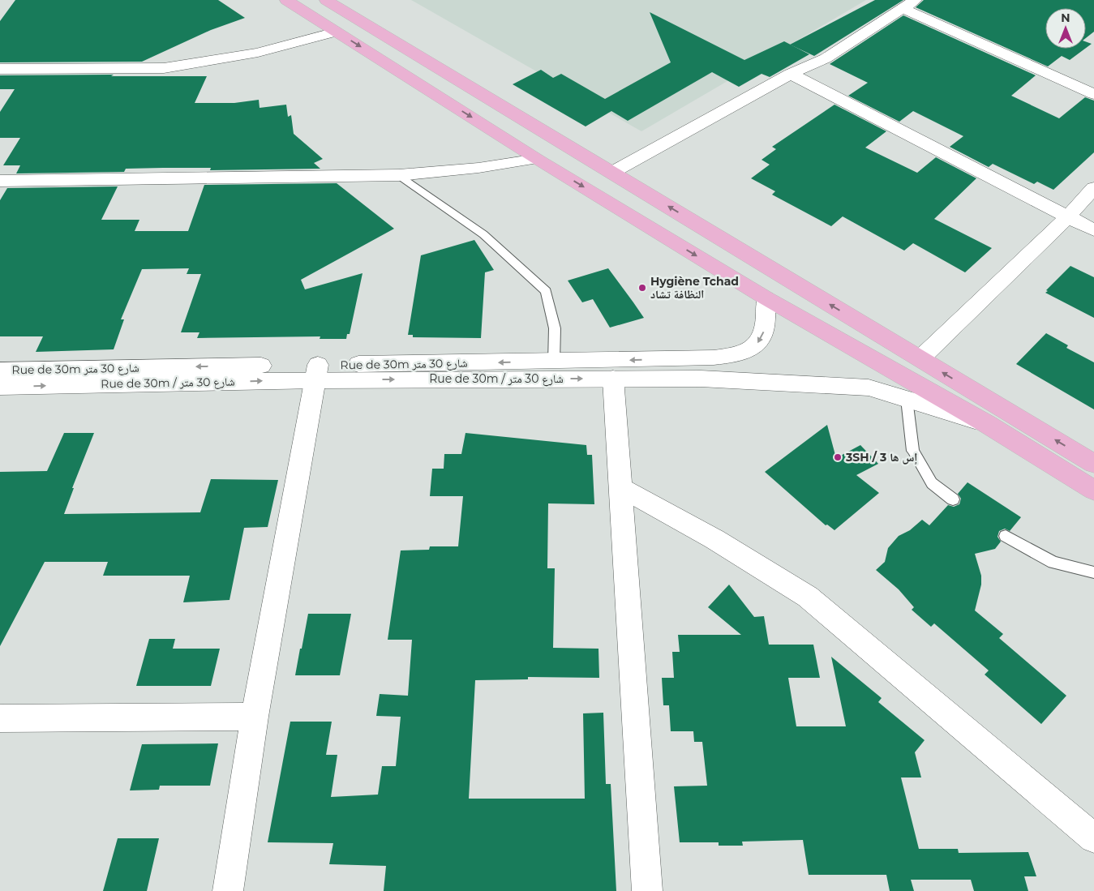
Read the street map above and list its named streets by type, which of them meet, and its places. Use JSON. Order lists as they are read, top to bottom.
{
  "streets": {
    "street": ["Rue de 30m شارع 30 متر", "Rue de 30m / شارع 30 متر"]
  },
  "crossings": [
    ["Rue de 30m شارع 30 متر", "Rue de 30m / شارع 30 متر"]
  ],
  "places": ["Hygiène Tchad النظافة تشاد", "3SH / 3 إس ها"],
  "north": "top"
}
